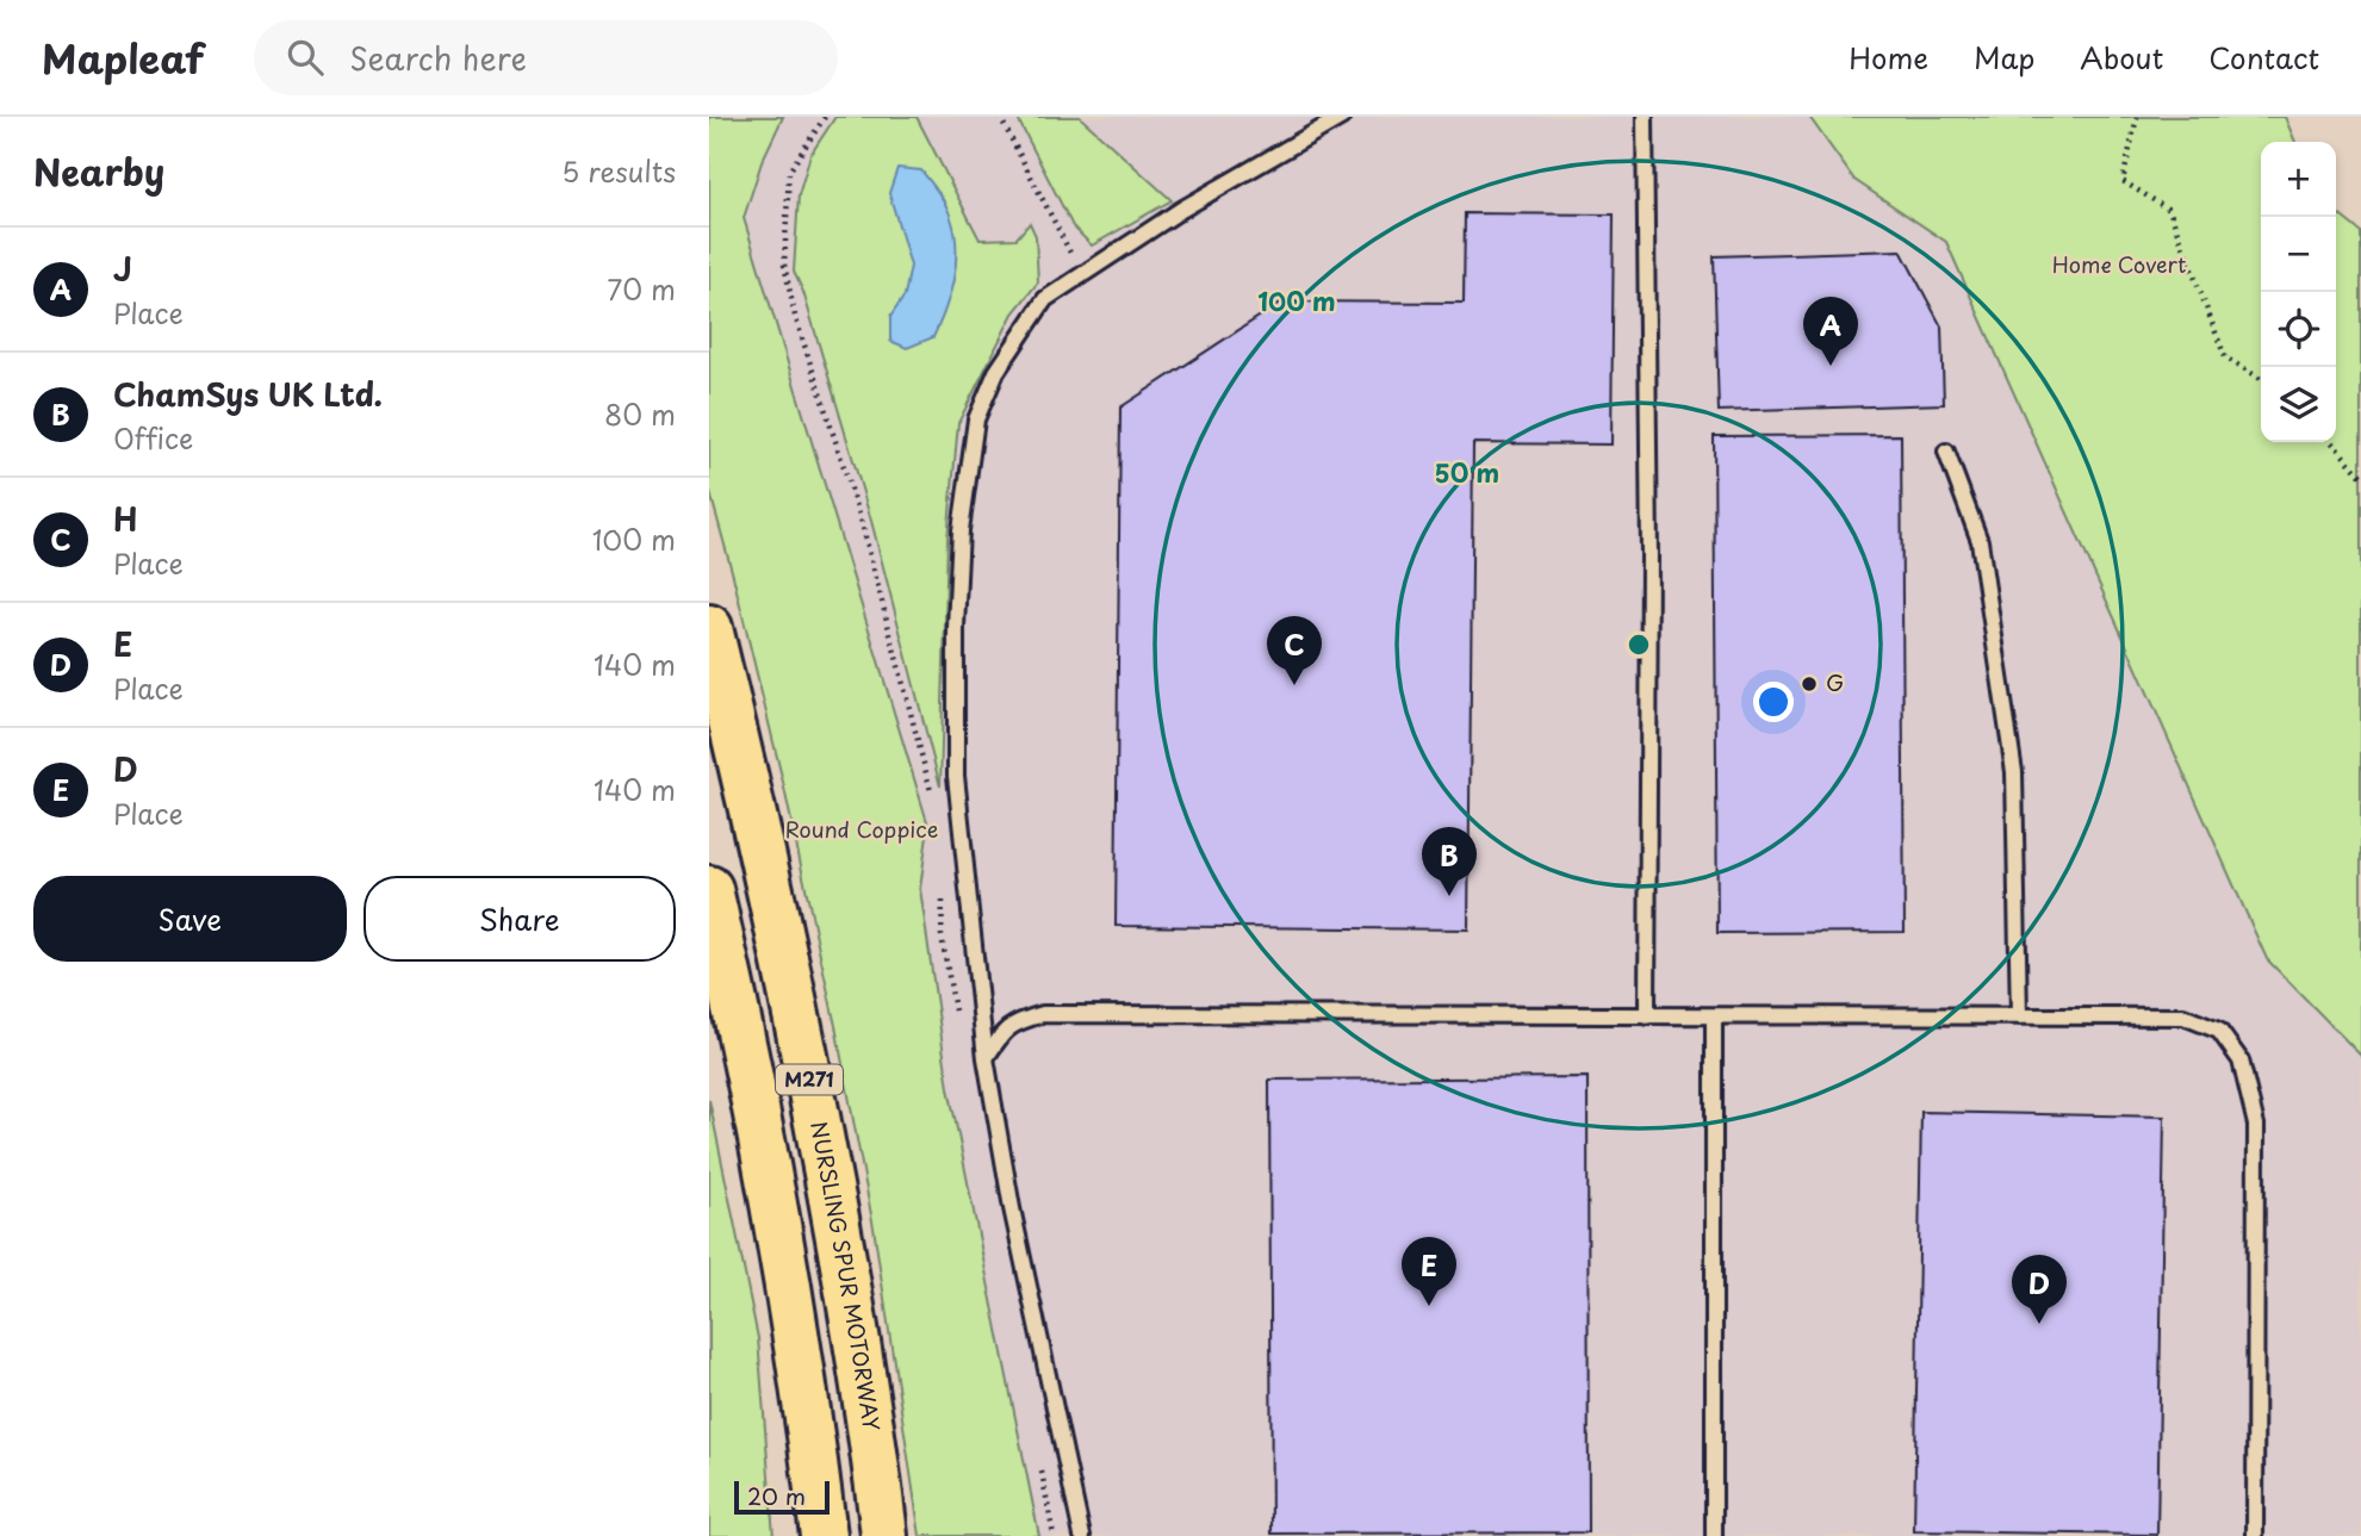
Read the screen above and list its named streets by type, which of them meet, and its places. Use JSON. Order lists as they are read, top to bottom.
{
  "streets": {
    "highway": ["M271", "NURSLING SPUR MOTORWAY"]
  },
  "parks": ["Home Covert", "Round Coppice"],
  "places": ["G"],
  "scale_bar": "20 m",
  "page": {
    "header": "Mapleaf",
    "search": "Search here",
    "nav": [
      "Home",
      "Map",
      "About",
      "Contact"
    ],
    "heading": ["Nearby", "5 results"],
    "map_buttons": ["+", "−"],
    "list": [
      {
        "mark": "A",
        "name": "J",
        "note": "Place",
        "value": "70 m"
      },
      {
        "mark": "B",
        "name": "ChamSys UK Ltd.",
        "note": "Office",
        "value": "80 m"
      },
      {
        "mark": "C",
        "name": "H",
        "note": "Place",
        "value": "100 m"
      },
      {
        "mark": "D",
        "name": "E",
        "note": "Place",
        "value": "140 m"
      },
      {
        "mark": "E",
        "name": "D",
        "note": "Place",
        "value": "140 m"
      }
    ],
    "pins": [
      "A",
      "C",
      "B",
      "E",
      "D"
    ],
    "buttons": ["Save", "Share"],
    "scale": "20 m"
  },
  "rings": ["100 m", "50 m"]
}
